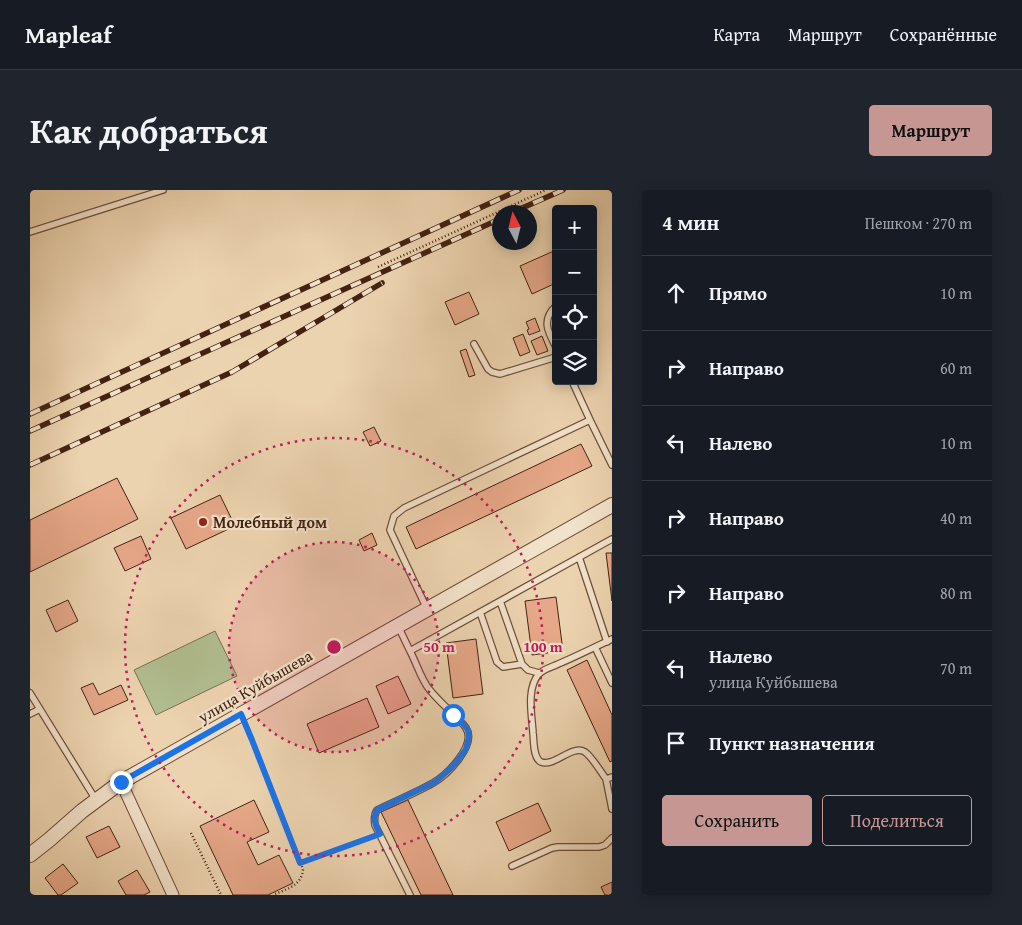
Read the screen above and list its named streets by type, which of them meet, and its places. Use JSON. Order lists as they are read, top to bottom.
{
  "streets": {
    "street": ["улица Куйбышева"]
  },
  "places": ["Молебный дом"],
  "north": "top",
  "page": {
    "header": "Mapleaf",
    "nav": ["Карта", "Маршрут", "Сохранённые"],
    "title": "Как добраться",
    "buttons": [
      "Маршрут",
      ["Сохранить", "Поделиться"]
    ],
    "heading": ["4 мин", "Пешком · 270 m"],
    "map_buttons": ["+", "−"],
    "list": [
      ["Прямо", "10 m"],
      ["Направо", "60 m"],
      ["Налево", "10 m"],
      ["Направо", "40 m"],
      ["Направо", "80 m"],
      ["Налево", "улица Куйбышева", "70 m"],
      "Пункт назначения"
    ]
  },
  "rings": ["50 m", "100 m"]
}
